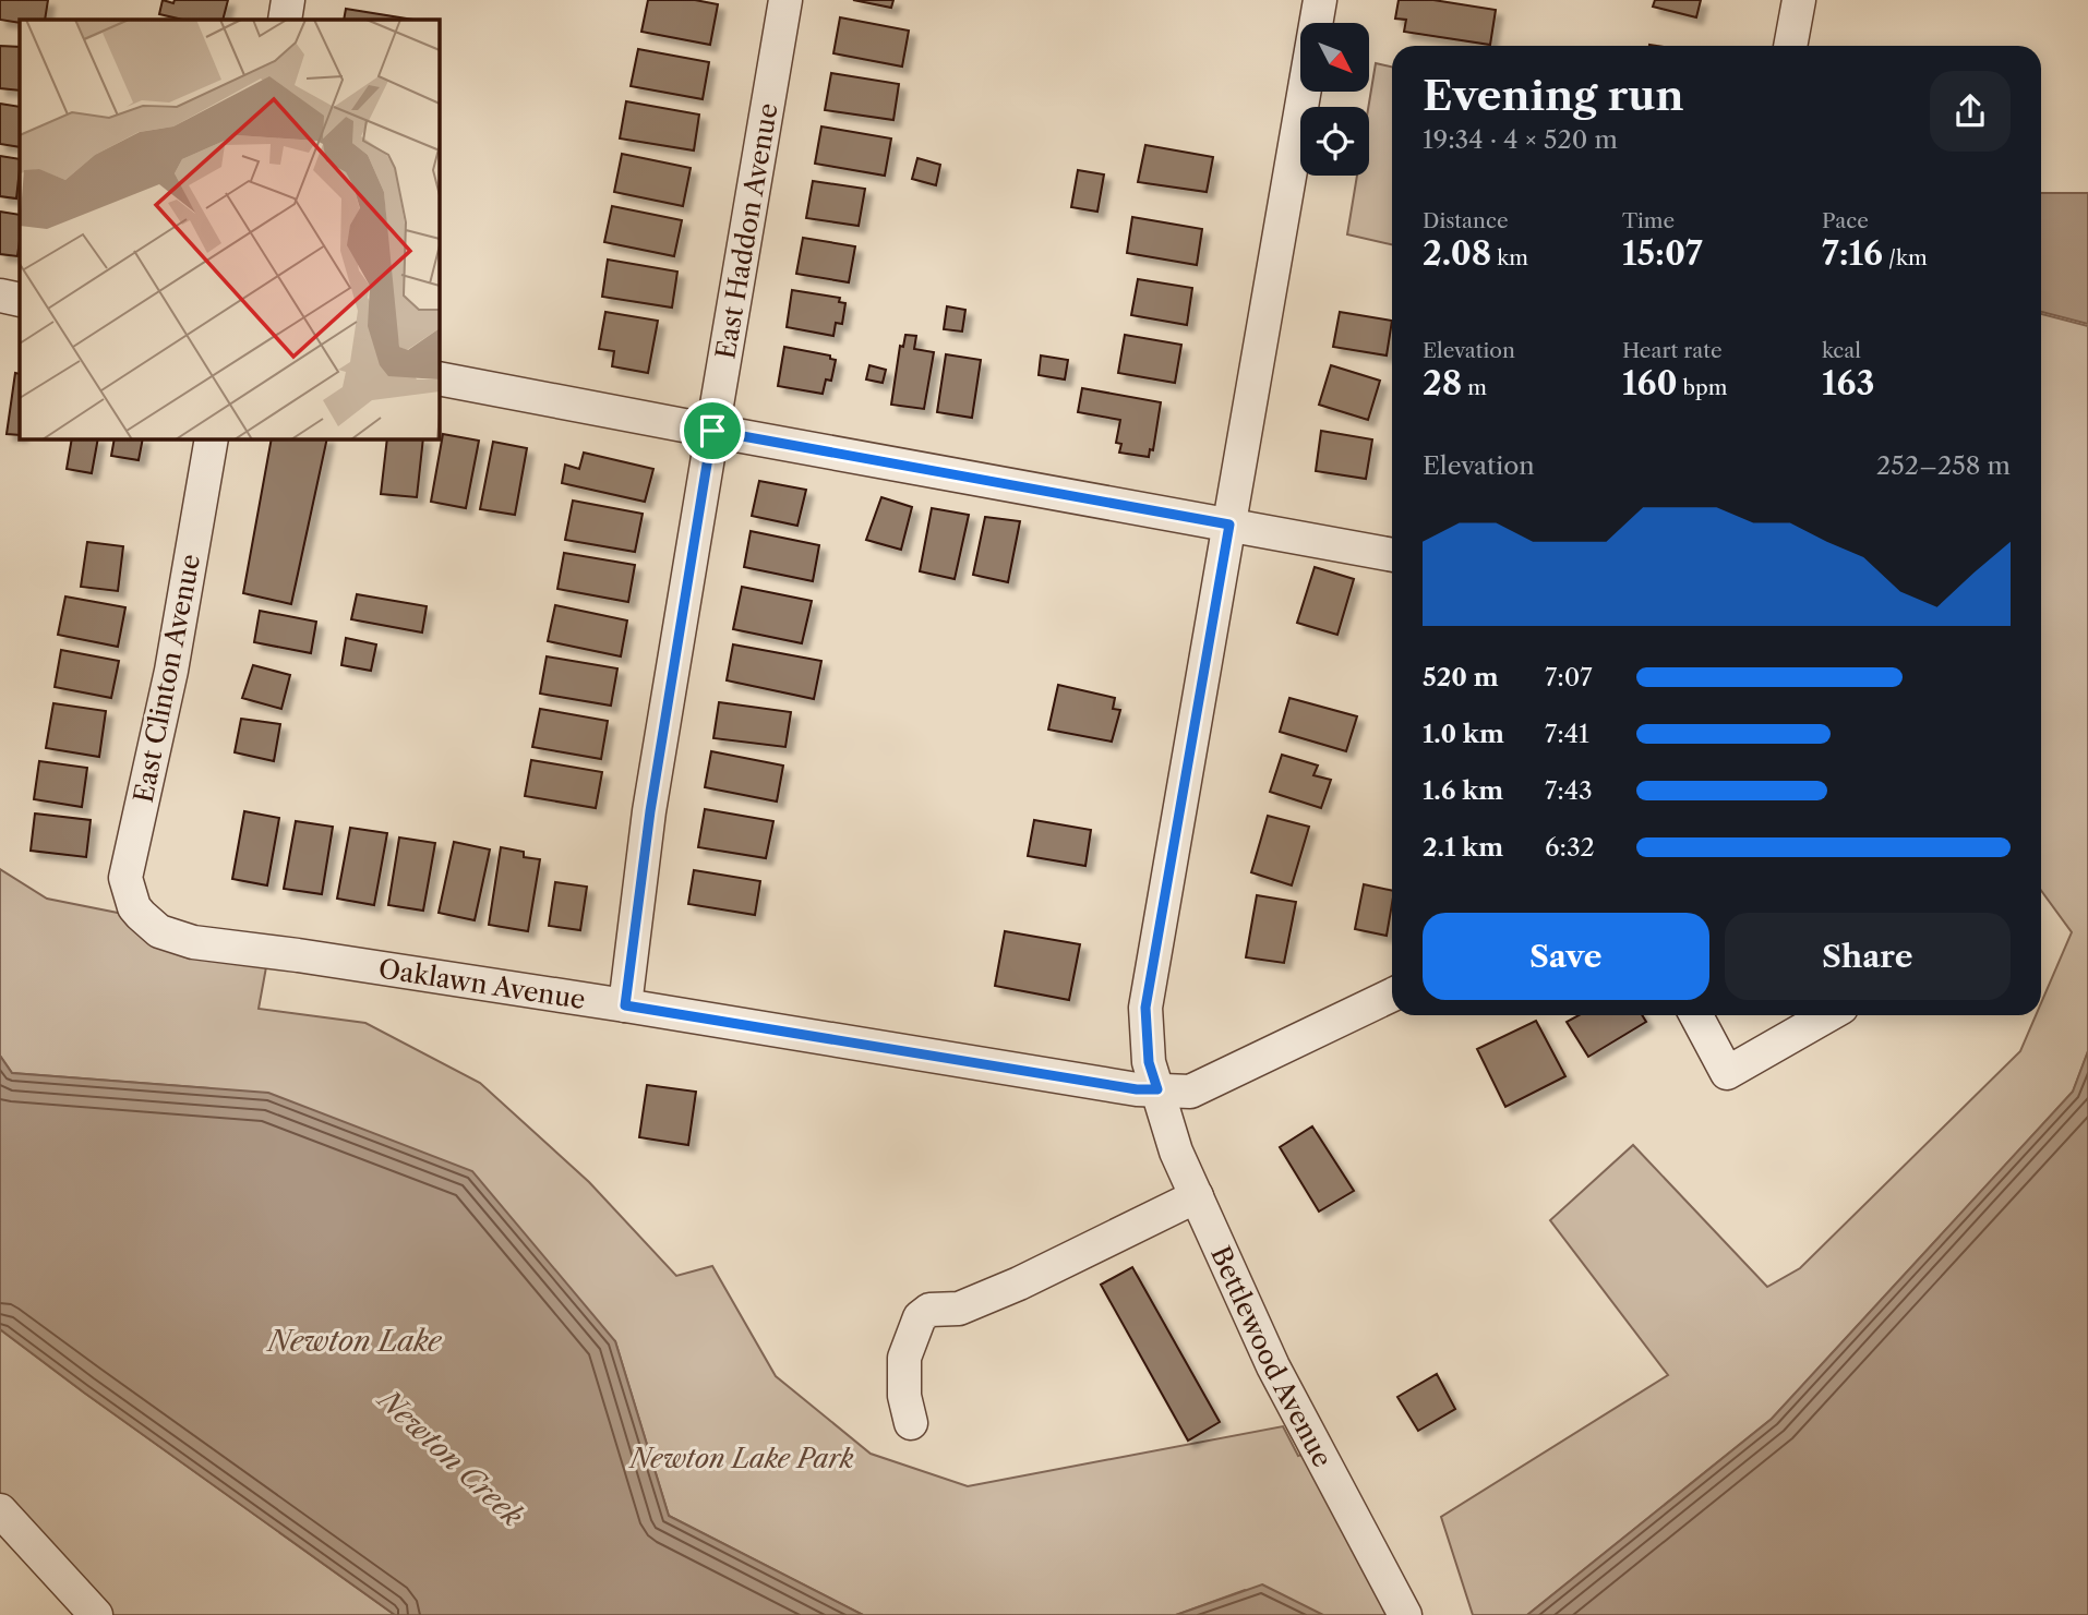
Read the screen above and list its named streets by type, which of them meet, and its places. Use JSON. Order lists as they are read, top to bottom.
{
  "streets": {
    "street": [
      "East Haddon Avenue",
      "East Clinton Avenue",
      "Oaklawn Avenue",
      "Bettlewood Avenue"
    ]
  },
  "crossings": [
    ["East Haddon Avenue", "Oaklawn Avenue"],
    ["East Clinton Avenue", "Oaklawn Avenue"],
    ["Oaklawn Avenue", "Bettlewood Avenue"]
  ],
  "water": ["Newton Lake", "Newton Creek"],
  "parks": ["Newton Lake Park"],
  "north": "bottom right",
  "page": {
    "heading": ["Evening run", "19:34 · 4 × 520 m"],
    "stats": [
      ["Distance", "2.08 km"],
      ["Time", "15:07"],
      ["Pace", "7:16 /km"],
      ["Elevation", "28 m"],
      ["Heart rate", "160 bpm"],
      ["kcal", "163"]
    ],
    "chart": ["Elevation", "252–258 m"],
    "list": [
      {
        "name": "520 m",
        "note": "7:07"
      },
      {
        "name": "1.0 km",
        "note": "7:41"
      },
      {
        "name": "1.6 km",
        "note": "7:43"
      },
      {
        "name": "2.1 km",
        "note": "6:32"
      }
    ],
    "buttons": ["Save", "Share"]
  }
}
